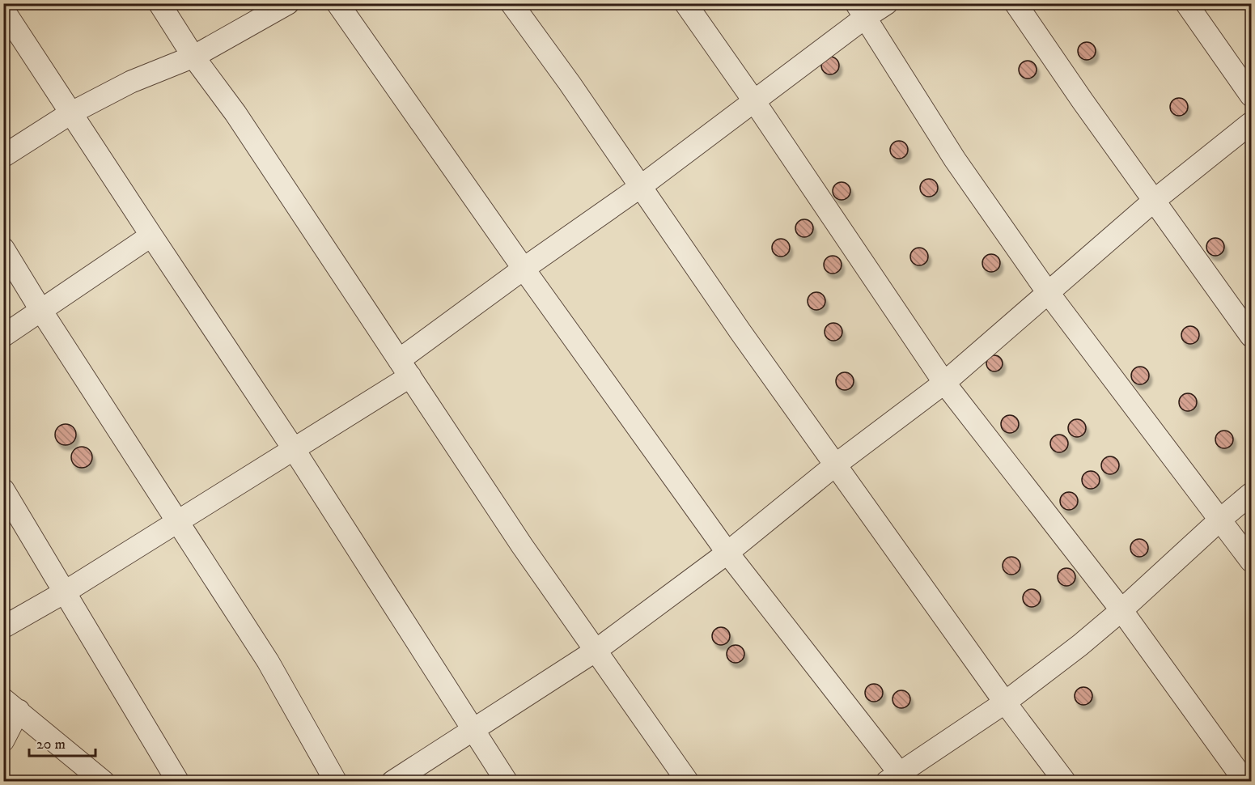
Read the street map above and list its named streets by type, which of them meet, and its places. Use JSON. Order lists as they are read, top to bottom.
{
  "scale_bar": "20 m"
}
